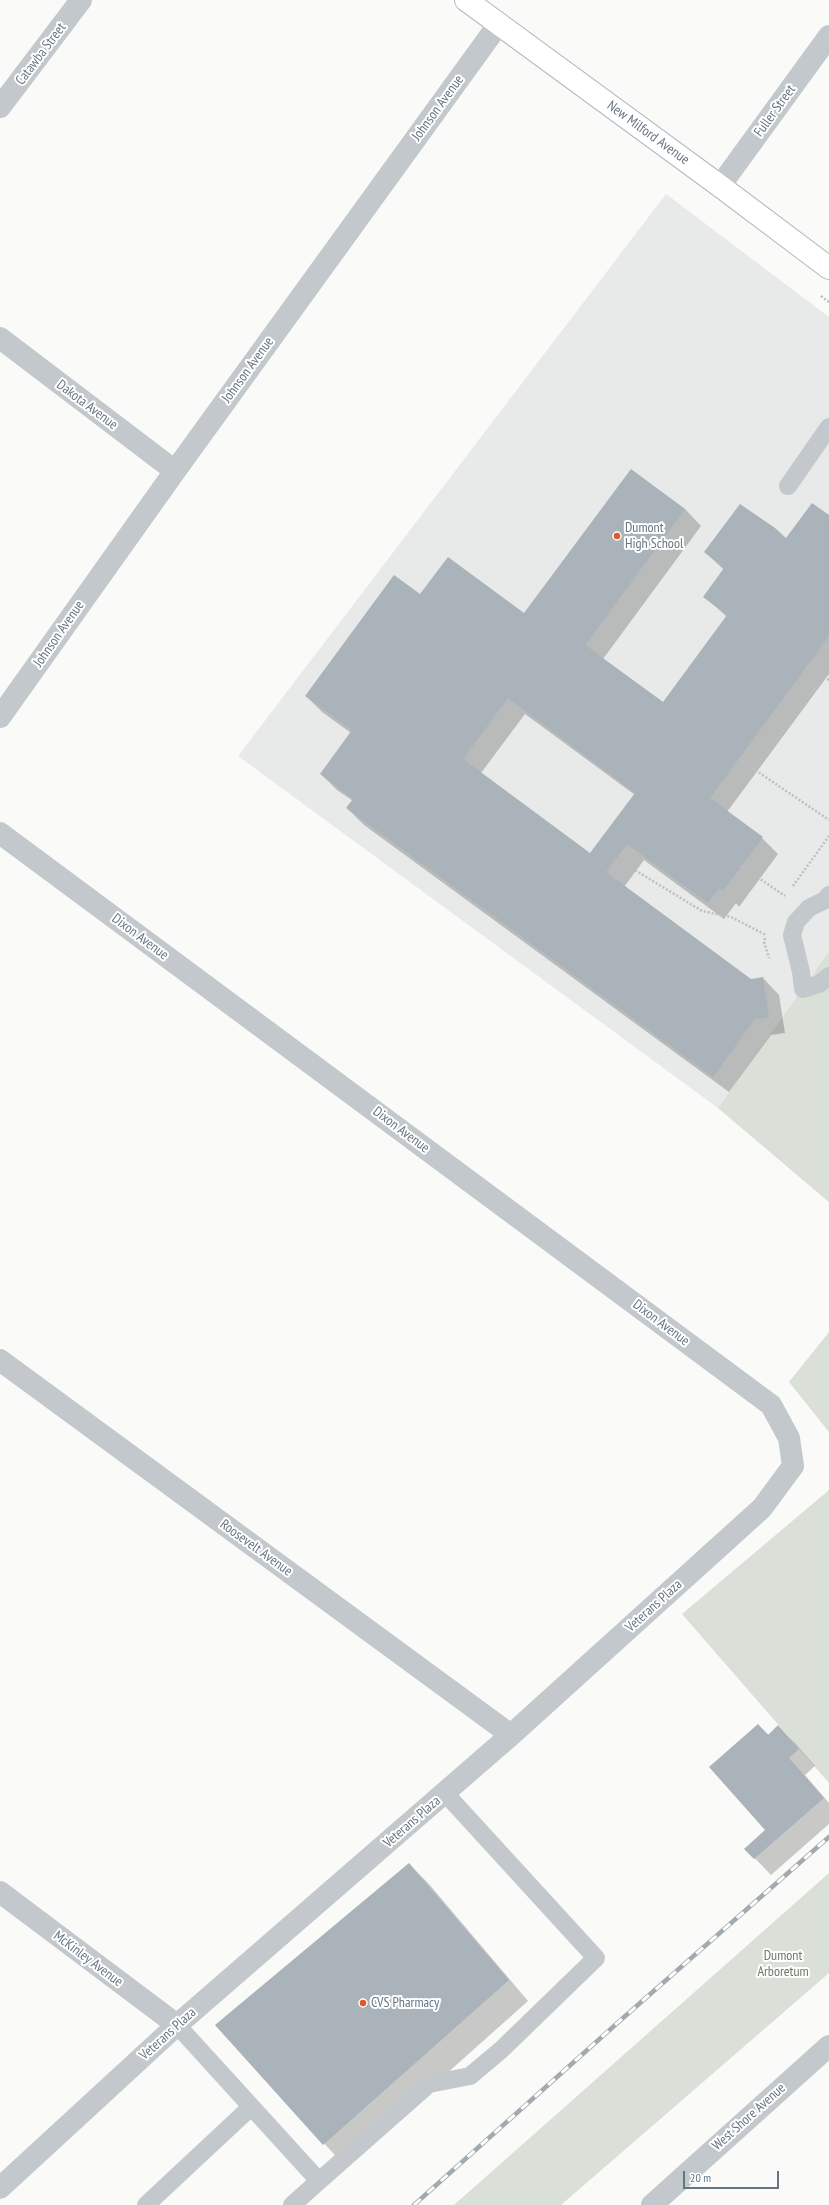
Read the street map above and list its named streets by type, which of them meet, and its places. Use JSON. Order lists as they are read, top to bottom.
{
  "streets": {
    "street": [
      "Catawba Street",
      "Johnson Avenue",
      "Fuller Street",
      "New Milford Avenue",
      "Dakota Avenue",
      "Dixon Avenue",
      "Roosevelt Avenue",
      "Veterans Plaza",
      "McKinley Avenue",
      "West Shore Avenue"
    ]
  },
  "crossings": [
    ["Johnson Avenue", "New Milford Avenue"],
    ["Johnson Avenue", "Dakota Avenue"],
    ["Fuller Street", "New Milford Avenue"],
    ["Dixon Avenue", "Veterans Plaza"],
    ["Roosevelt Avenue", "Veterans Plaza"],
    ["Veterans Plaza", "McKinley Avenue"]
  ],
  "parks": ["Dumont Arboretum"],
  "places": ["Dumont High School", "CVS Pharmacy"],
  "scale_bar": "20 m"
}
